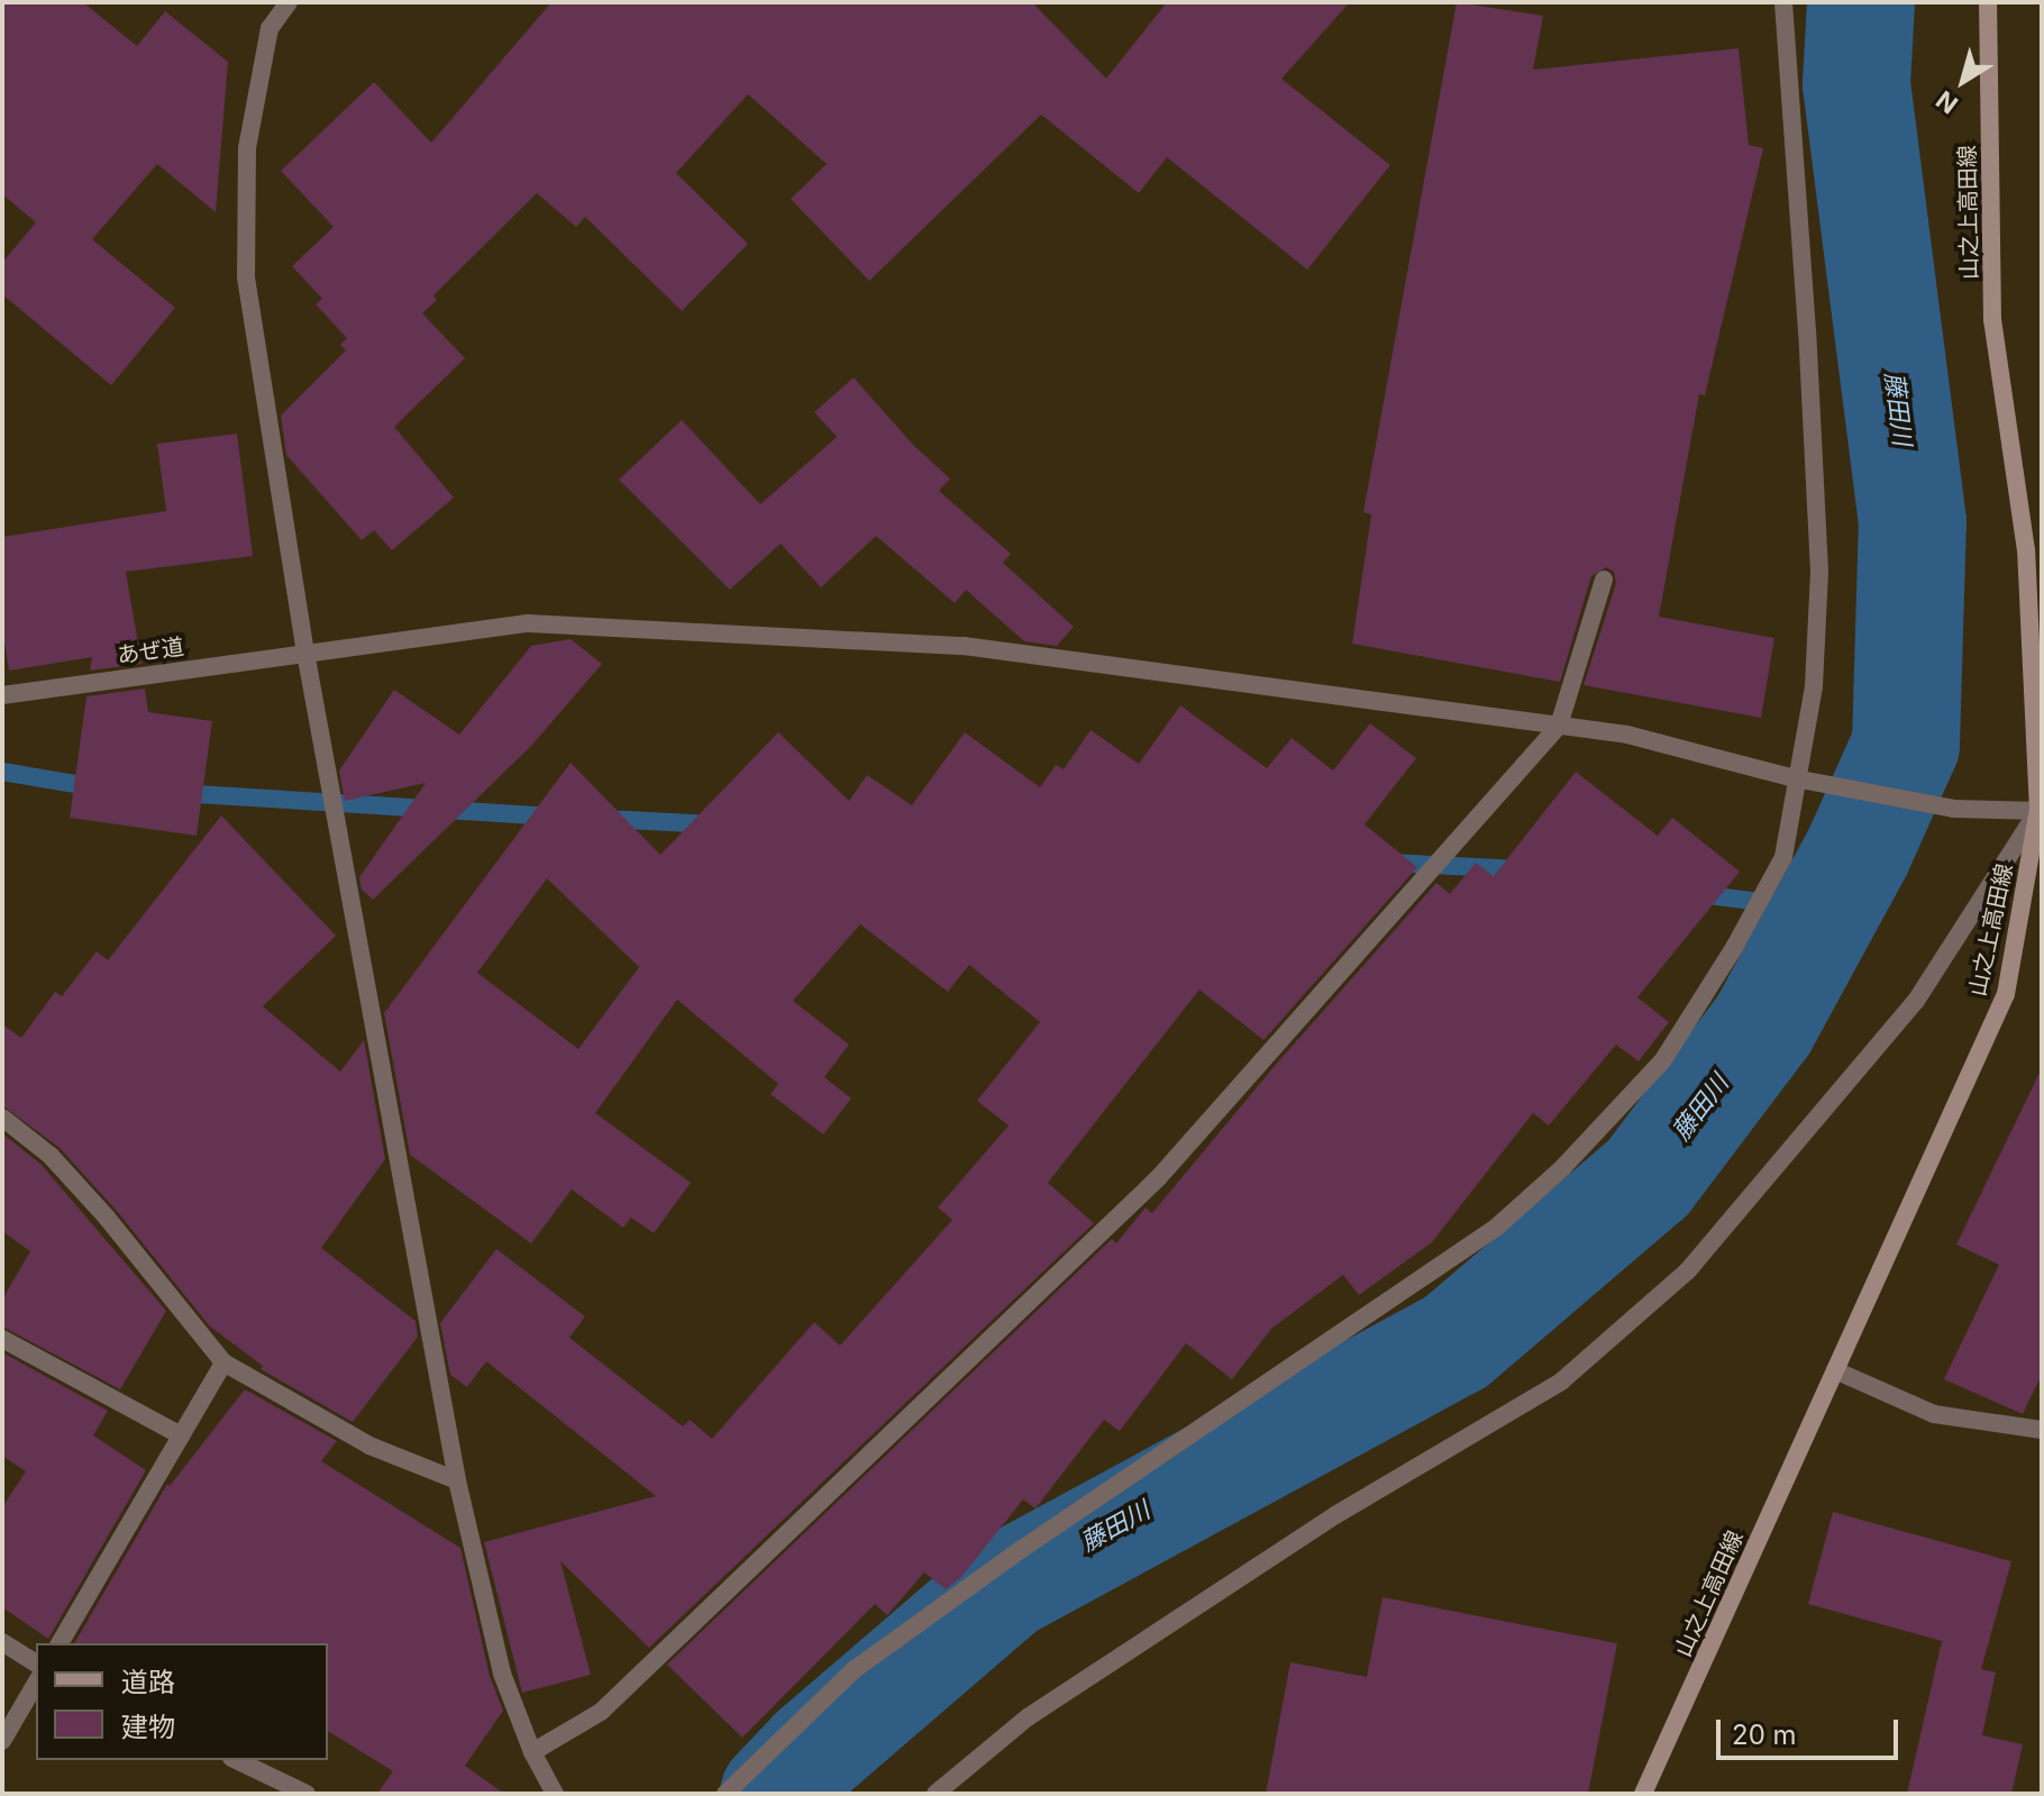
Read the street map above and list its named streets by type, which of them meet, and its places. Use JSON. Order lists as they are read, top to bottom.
{
  "streets": {
    "street": ["山之上高田線", "あぜ道"]
  },
  "crossings": [
    ["山之上高田線", "あぜ道"]
  ],
  "water": ["藤田川"],
  "legend": ["道路", "建物"],
  "scale_bar": "20 m",
  "north": "bottom left"
}
